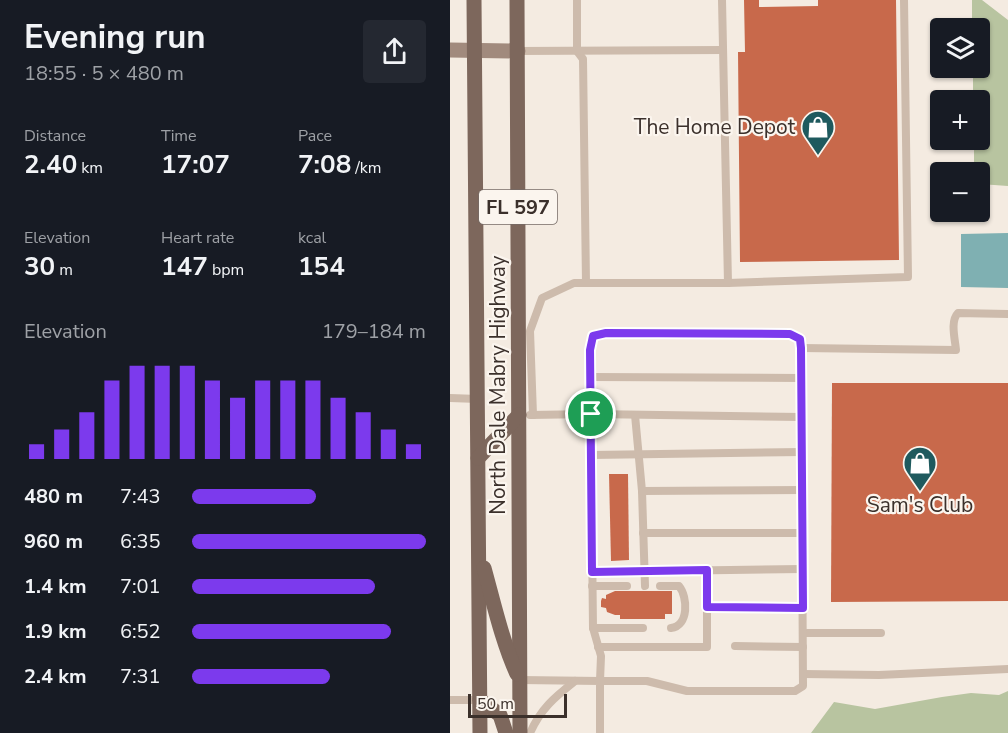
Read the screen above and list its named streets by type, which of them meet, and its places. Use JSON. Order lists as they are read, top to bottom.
{
  "streets": {
    "main road": ["FL 597", "North Dale Mabry Highway"]
  },
  "places": {
    "shop": ["The Home Depot", "Sam's Club"]
  },
  "scale_bar": "50 m",
  "page": {
    "heading": ["Evening run", "18:55 · 5 × 480 m"],
    "map_buttons": ["+", "−"],
    "stats": [
      ["Distance", "2.40 km"],
      ["Time", "17:07"],
      ["Pace", "7:08 /km"],
      ["Elevation", "30 m"],
      ["Heart rate", "147 bpm"],
      ["kcal", "154"]
    ],
    "chart": ["Elevation", "179–184 m"],
    "list": [
      {
        "name": "480 m",
        "note": "7:43"
      },
      {
        "name": "960 m",
        "note": "6:35"
      },
      {
        "name": "1.4 km",
        "note": "7:01"
      },
      {
        "name": "1.9 km",
        "note": "6:52"
      },
      {
        "name": "2.4 km",
        "note": "7:31"
      }
    ],
    "scale": "50 m"
  }
}
